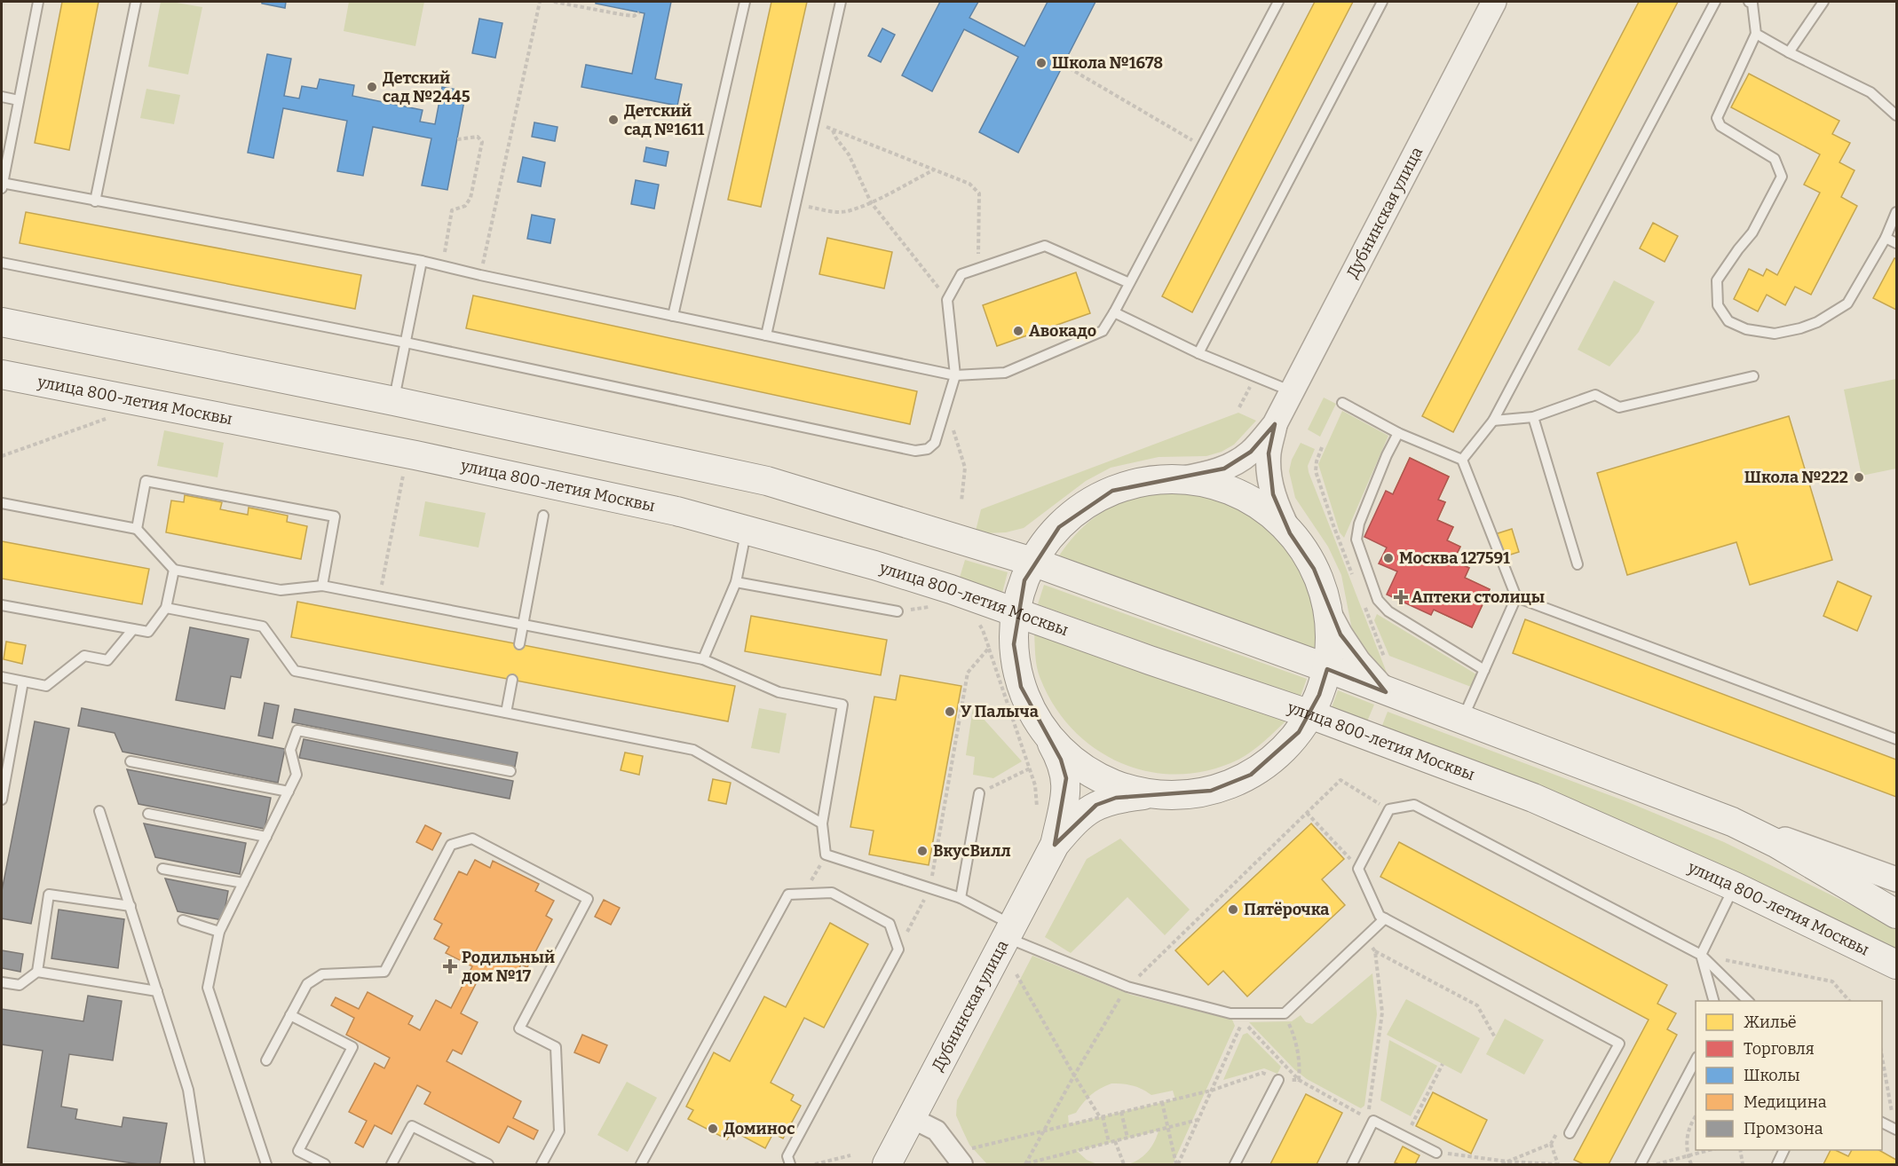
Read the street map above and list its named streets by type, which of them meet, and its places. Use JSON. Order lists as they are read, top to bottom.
{
  "streets": {
    "main road": ["Дубнинская улица", "улица 800-летия Москвы"]
  },
  "places": {
    "other": [
      "Школа №1678",
      "Детский сад №2445",
      "Детский сад №1611",
      "Авокадо",
      "Школа №222",
      "Москва 127591",
      "У Палыча",
      "ВкусВилл",
      "Пятёрочка",
      "Доминос"
    ],
    "health": ["Аптеки столицы", "Родильный дом №17"]
  },
  "legend": [
    "Жильё",
    "Торговля",
    "Школы",
    "Медицина",
    "Промзона"
  ]
}
